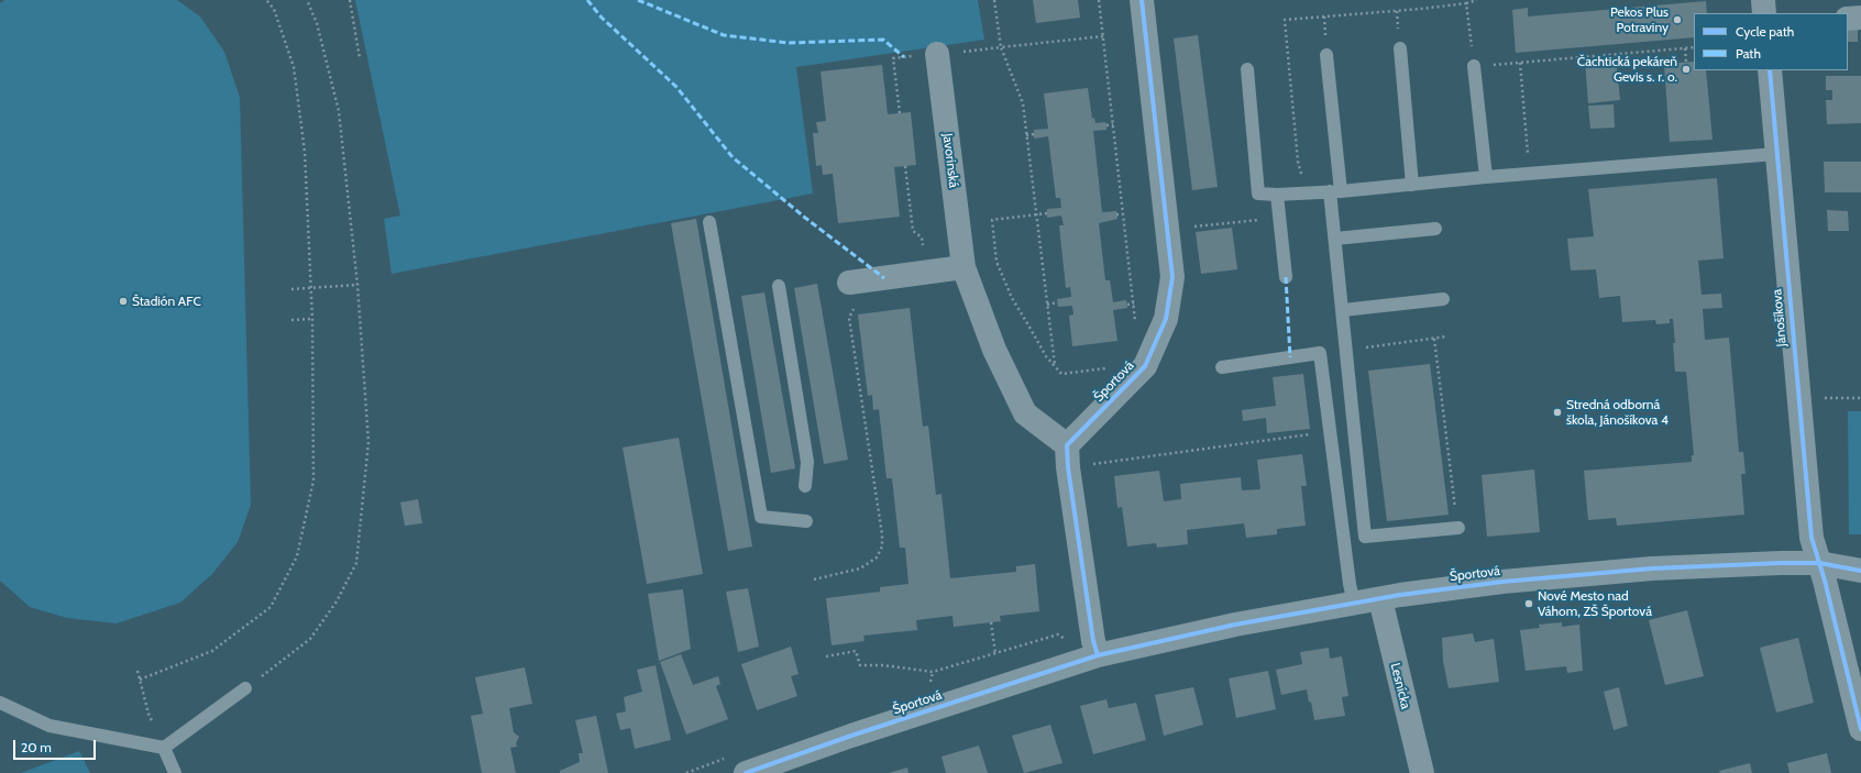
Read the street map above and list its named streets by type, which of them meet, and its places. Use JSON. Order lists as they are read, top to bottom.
{
  "streets": {
    "street": [
      "Javorinská",
      "Jánošíkova",
      "Športová",
      "Lesnícka"
    ]
  },
  "crossings": [
    ["Javorinská", "Športová"],
    ["Jánošíkova", "Športová"],
    ["Športová", "Lesnícka"]
  ],
  "places": [
    "Pekos Plus Potraviny",
    "Čachtická pekáreň Gevis s. r. o.",
    "Štadión AFC",
    "Stredná odborná škola, Jánošíkova 4",
    "Nové Mesto nad Váhom, ZŠ Športová"
  ],
  "legend": ["Cycle path", "Path"],
  "scale_bar": "20 m"
}
